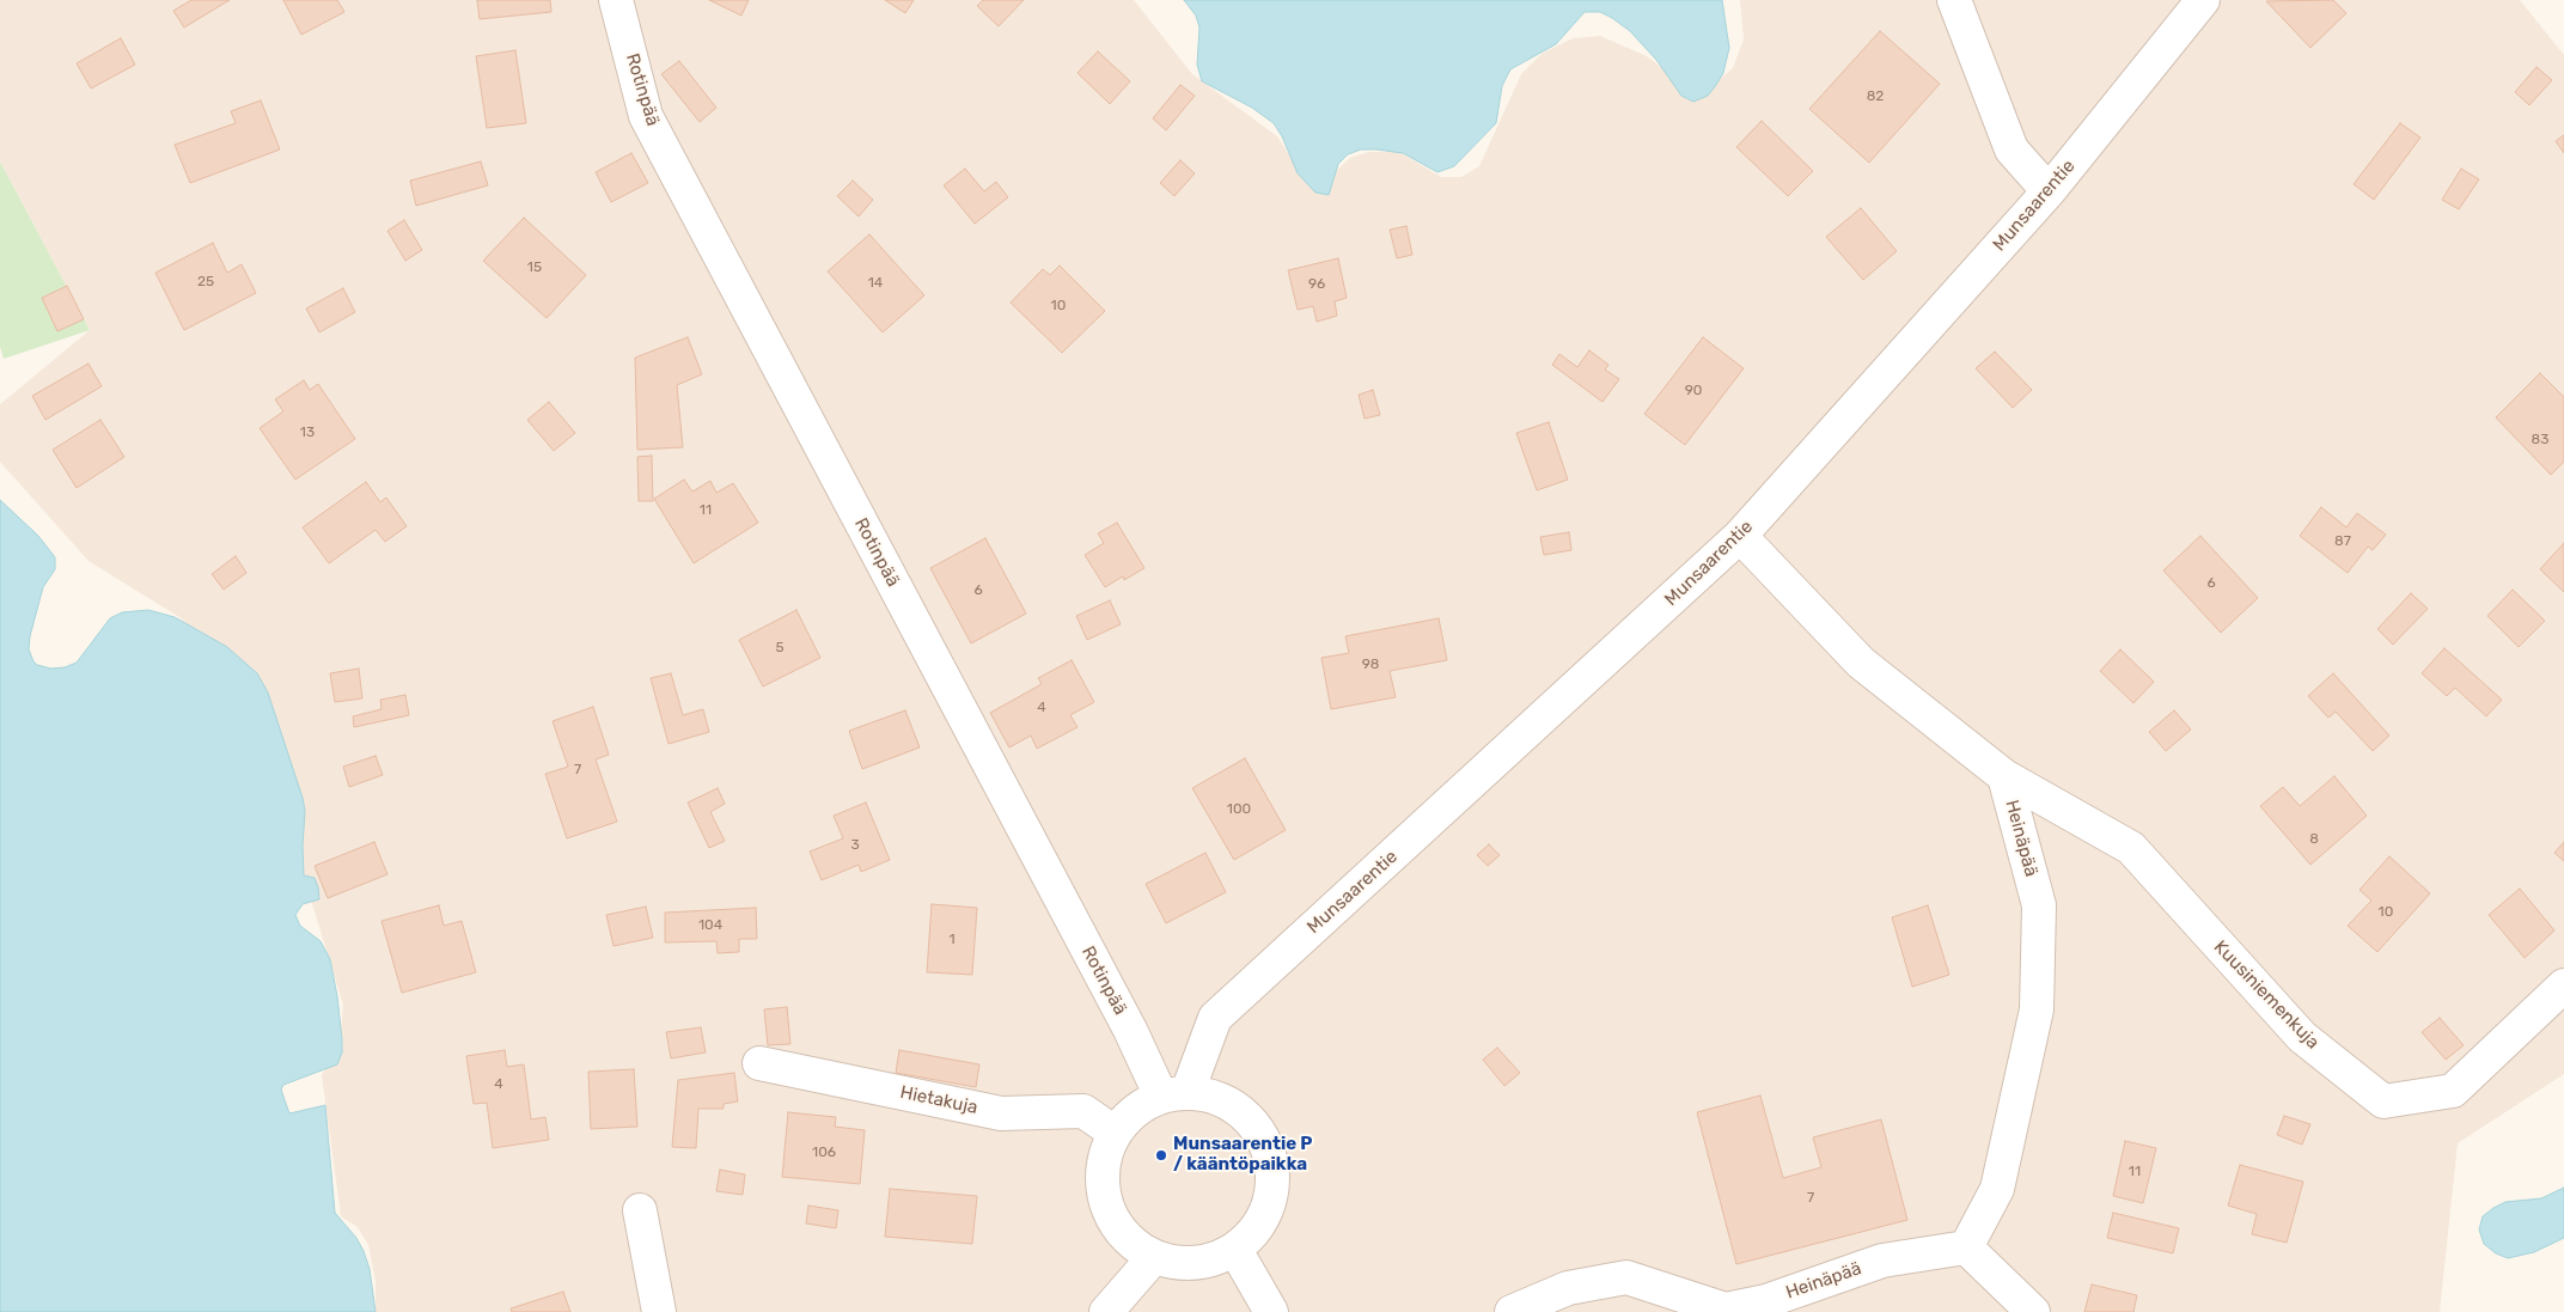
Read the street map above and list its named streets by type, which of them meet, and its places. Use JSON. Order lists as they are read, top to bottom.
{
  "streets": {
    "street": [
      "Rotinpää",
      "Munsaarentie",
      "Heinäpää",
      "Kuusiniemenkuja",
      "Hietakuja"
    ]
  },
  "crossings": [
    ["Rotinpää", "Munsaarentie"],
    ["Rotinpää", "Hietakuja"],
    ["Munsaarentie", "Heinäpää"],
    ["Munsaarentie", "Hietakuja"],
    ["Heinäpää", "Kuusiniemenkuja"]
  ],
  "places": ["Munsaarentie P / kääntöpaikka"],
  "house_numbers": [
    "82",
    "15",
    "25",
    "14",
    "96",
    "10",
    "90",
    "13",
    "83",
    "11",
    "87",
    "6",
    "6",
    "5",
    "98",
    "4",
    "7",
    "100",
    "8",
    "3",
    "10",
    "104",
    "1",
    "4",
    "106",
    "11",
    "7"
  ]
}
